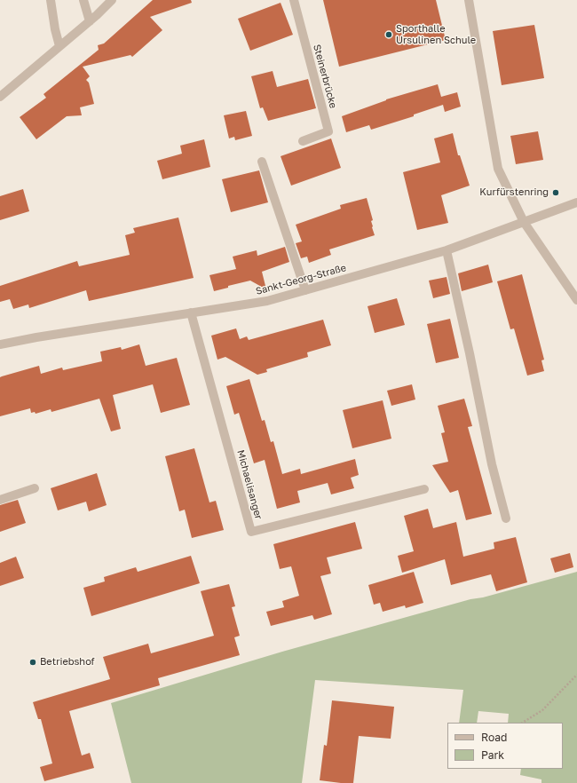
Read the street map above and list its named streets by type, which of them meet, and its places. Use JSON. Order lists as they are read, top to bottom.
{
  "streets": {
    "street": ["Steinerbrücke", "Sankt-Georg-Straße", "Michaelisanger"]
  },
  "crossings": [
    ["Sankt-Georg-Straße", "Michaelisanger"]
  ],
  "places": ["Sporthalle Ursulinen Schule", "Kurfürstenring", "Betriebshof"],
  "legend": ["Road", "Park"]
}
